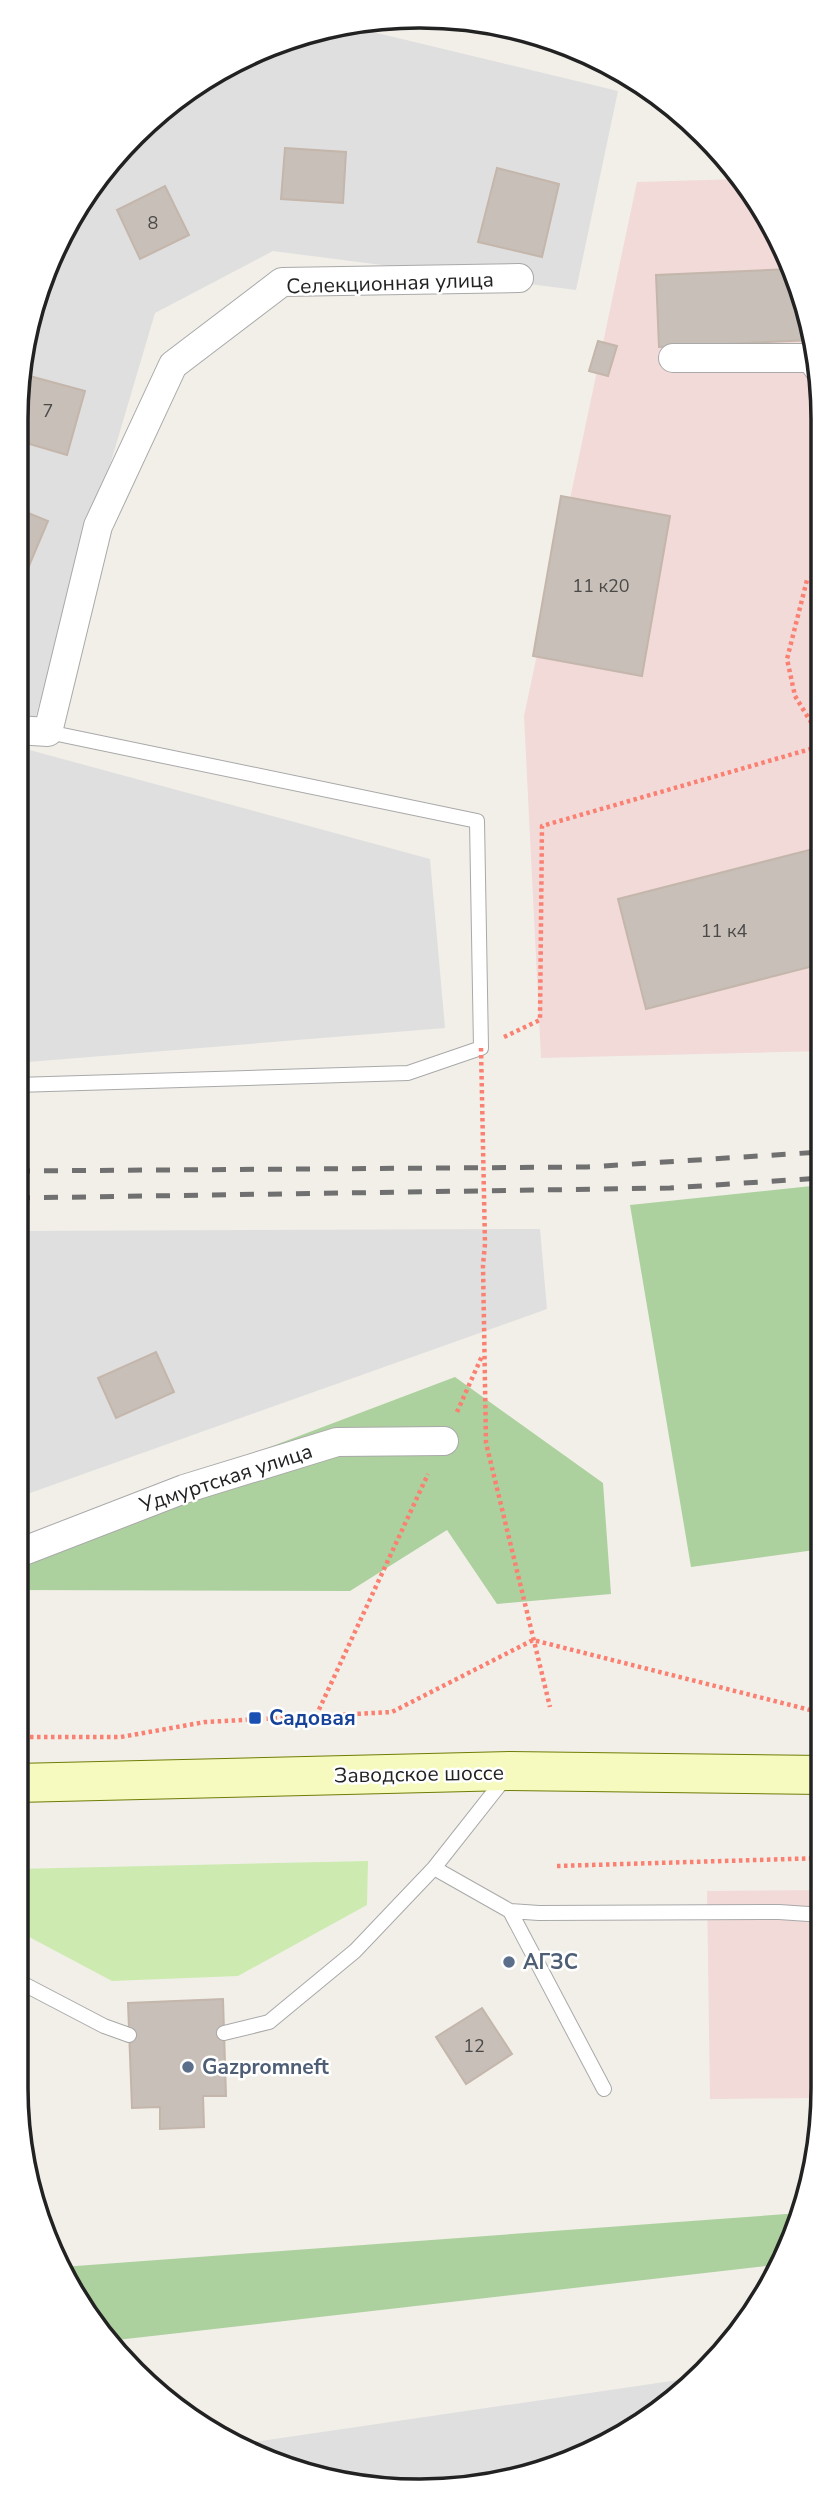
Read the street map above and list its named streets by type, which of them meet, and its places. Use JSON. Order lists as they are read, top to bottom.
{
  "streets": {
    "main road": ["Заводское шоссе"],
    "street": ["Селекционная улица", "Удмуртская улица"]
  },
  "places": {
    "transit": ["Садовая"],
    "other": ["АГЗС", "Gazpromneft"]
  },
  "house_numbers": [
    "8",
    "7",
    "11 к20",
    "11 к4",
    "12"
  ]
}
